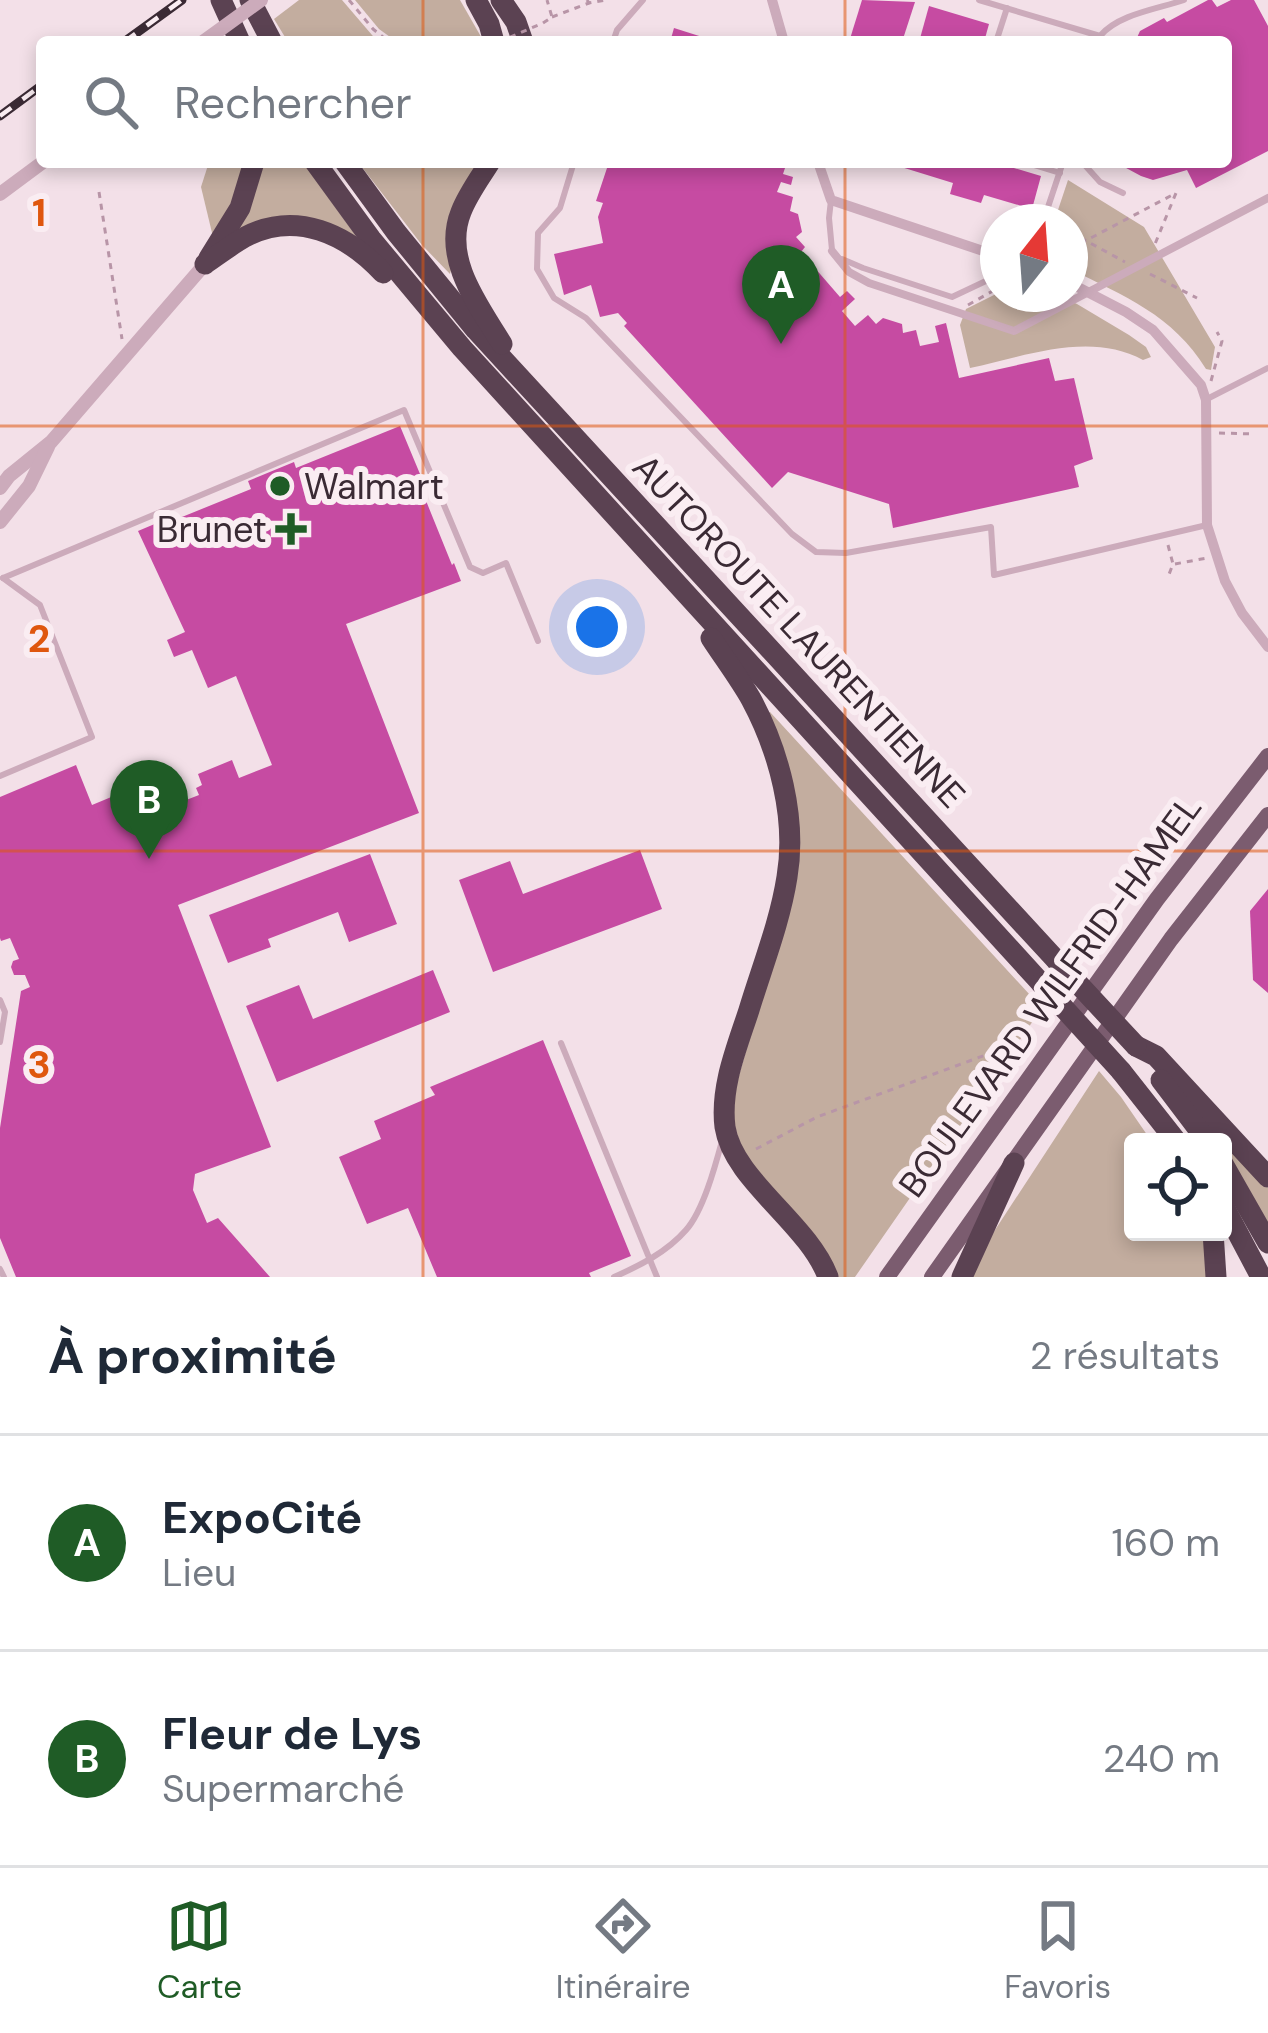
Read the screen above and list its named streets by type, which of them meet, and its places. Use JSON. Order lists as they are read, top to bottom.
{
  "streets": {
    "highway": ["AUTOROUTE LAURENTIENNE"],
    "main road": ["BOULEVARD WILFRID-HAMEL"]
  },
  "places": {
    "other": ["Walmart"],
    "health": ["Brunet"]
  },
  "north": "top",
  "page": {
    "search": "Rechercher",
    "pins": ["A", "B"],
    "heading": ["À proximité", "2 résultats"],
    "list": [
      {
        "mark": "A",
        "name": "ExpoCité",
        "note": "Lieu",
        "value": "160 m"
      },
      {
        "mark": "B",
        "name": "Fleur de Lys",
        "note": "Supermarché",
        "value": "240 m"
      }
    ],
    "nav": ["Carte", "Itinéraire", "Favoris"]
  },
  "grid": {
    "rows": ["1", "2", "3"]
  }
}
